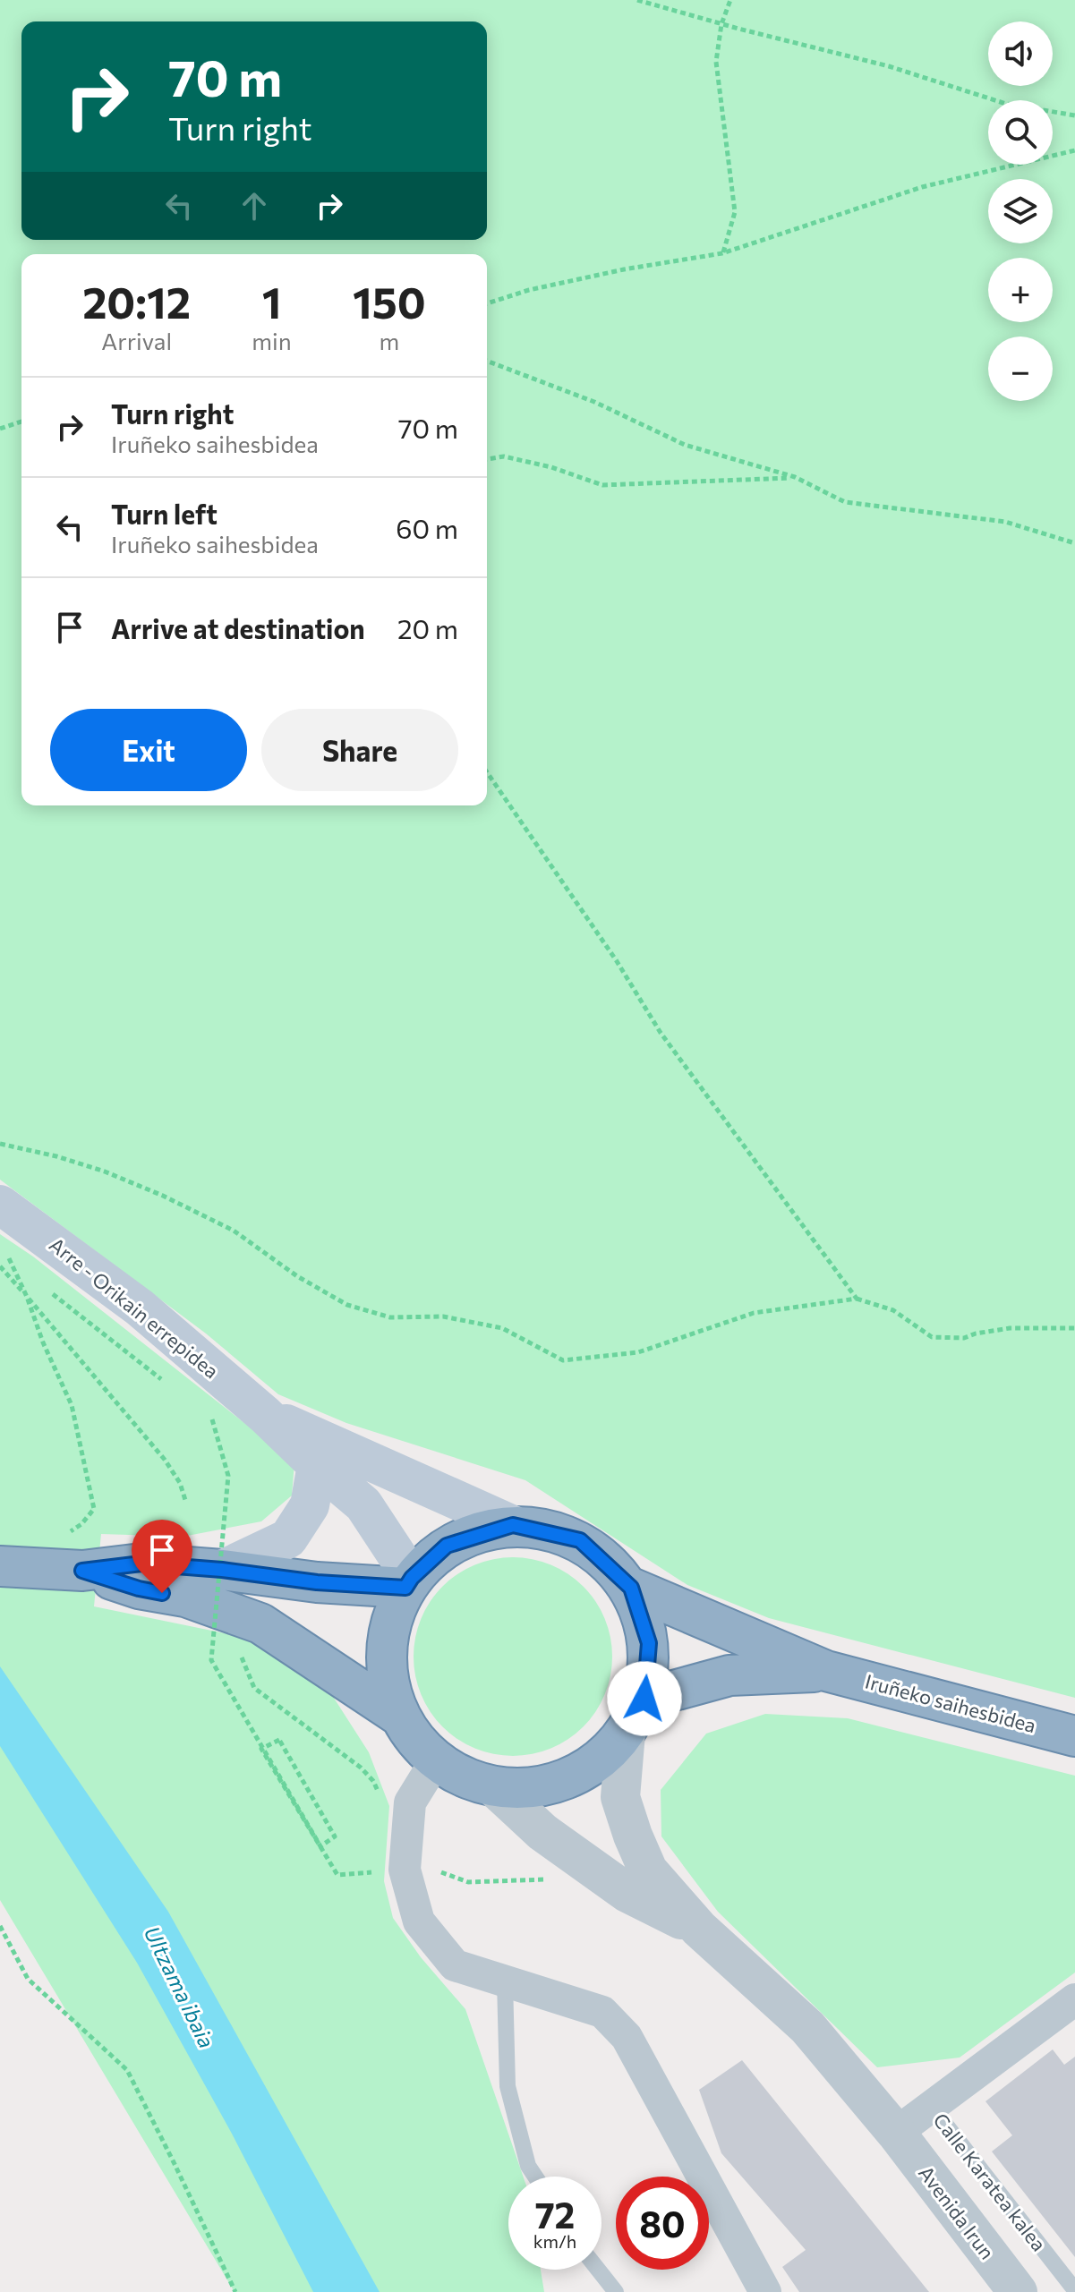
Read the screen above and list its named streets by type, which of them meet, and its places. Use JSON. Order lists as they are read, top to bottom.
{
  "streets": {
    "highway": ["Iruñeko saihesbidea"],
    "main road": ["Arre - Orikain errepidea"],
    "street": ["Calle Karatea kalea", "Avenida Irun"]
  },
  "crossings": [
    ["Calle Karatea kalea", "Avenida Irun"]
  ],
  "water": ["Ultzama ibaia"],
  "page": {
    "map_buttons": ["+", "−"],
    "turn": ["70 m", "Turn right"],
    "eta": [
      "20:12",
      "Arrival",
      "1",
      "min",
      "150",
      "m"
    ],
    "list": [
      {
        "name": "Turn right",
        "note": "Iruñeko saihesbidea",
        "value": "70 m"
      },
      {
        "name": "Turn left",
        "note": "Iruñeko saihesbidea",
        "value": "60 m"
      },
      {
        "name": "Arrive at destination",
        "value": "20 m"
      }
    ],
    "buttons": ["Exit", "Share"],
    "speed": "72 km/h",
    "limit": "80"
  }
}
